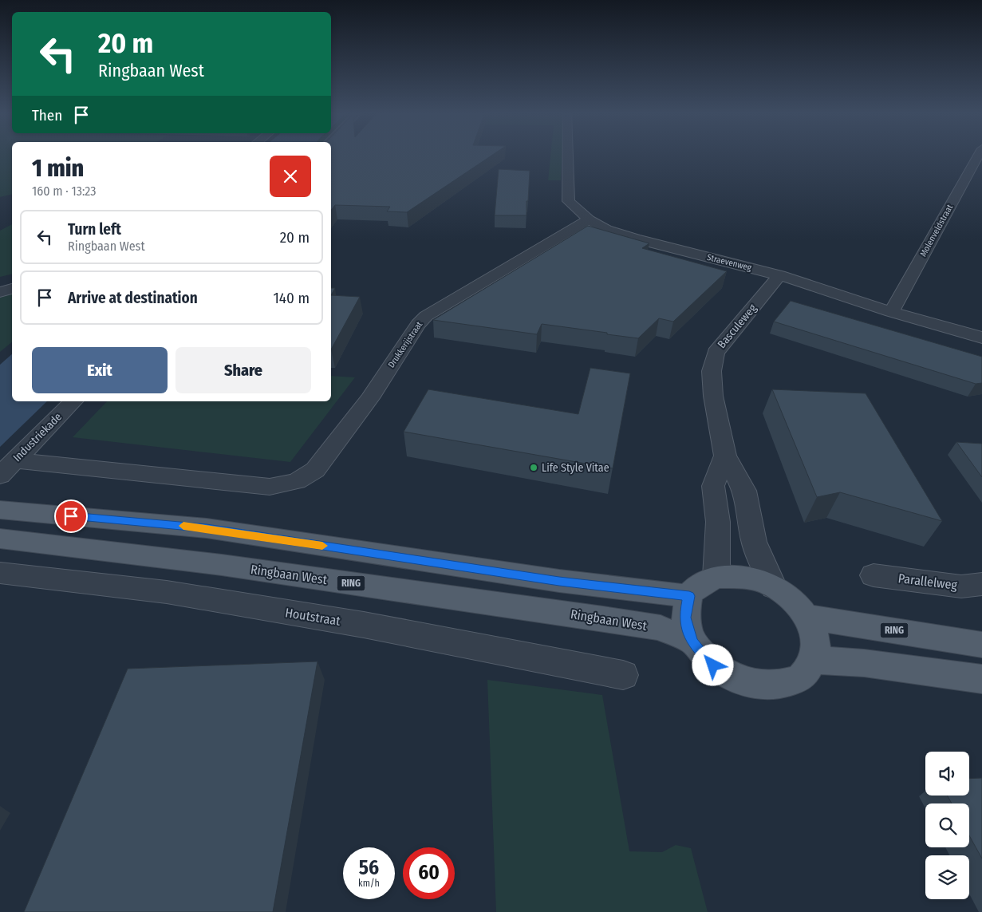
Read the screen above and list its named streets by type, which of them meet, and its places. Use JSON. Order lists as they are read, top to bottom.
{
  "streets": {
    "main road": ["Ringbaan West", "RING"],
    "street": [
      "Molenveldstraat",
      "Straevenweg",
      "Basculeweg",
      "Drukkerijstraat",
      "Industriekade",
      "Parallelweg",
      "Houtstraat"
    ]
  },
  "crossings": [
    ["Molenveldstraat", "Straevenweg"],
    ["Straevenweg", "Basculeweg"],
    ["Straevenweg", "Drukkerijstraat"],
    ["Basculeweg", "Ringbaan West"],
    ["Basculeweg", "RING"],
    ["Drukkerijstraat", "Industriekade"],
    ["Ringbaan West", "RING"]
  ],
  "places": ["Life Style Vitae"],
  "page": {
    "turn": ["20 m", "Ringbaan West"],
    "then": "Then",
    "heading": ["1 min", "160 m · 13:23"],
    "list": [
      {
        "name": "Turn left",
        "note": "Ringbaan West",
        "value": "20 m"
      },
      {
        "name": "Arrive at destination",
        "value": "140 m"
      }
    ],
    "buttons": ["Exit", "Share"],
    "speed": "56 km/h",
    "limit": "60"
  }
}
